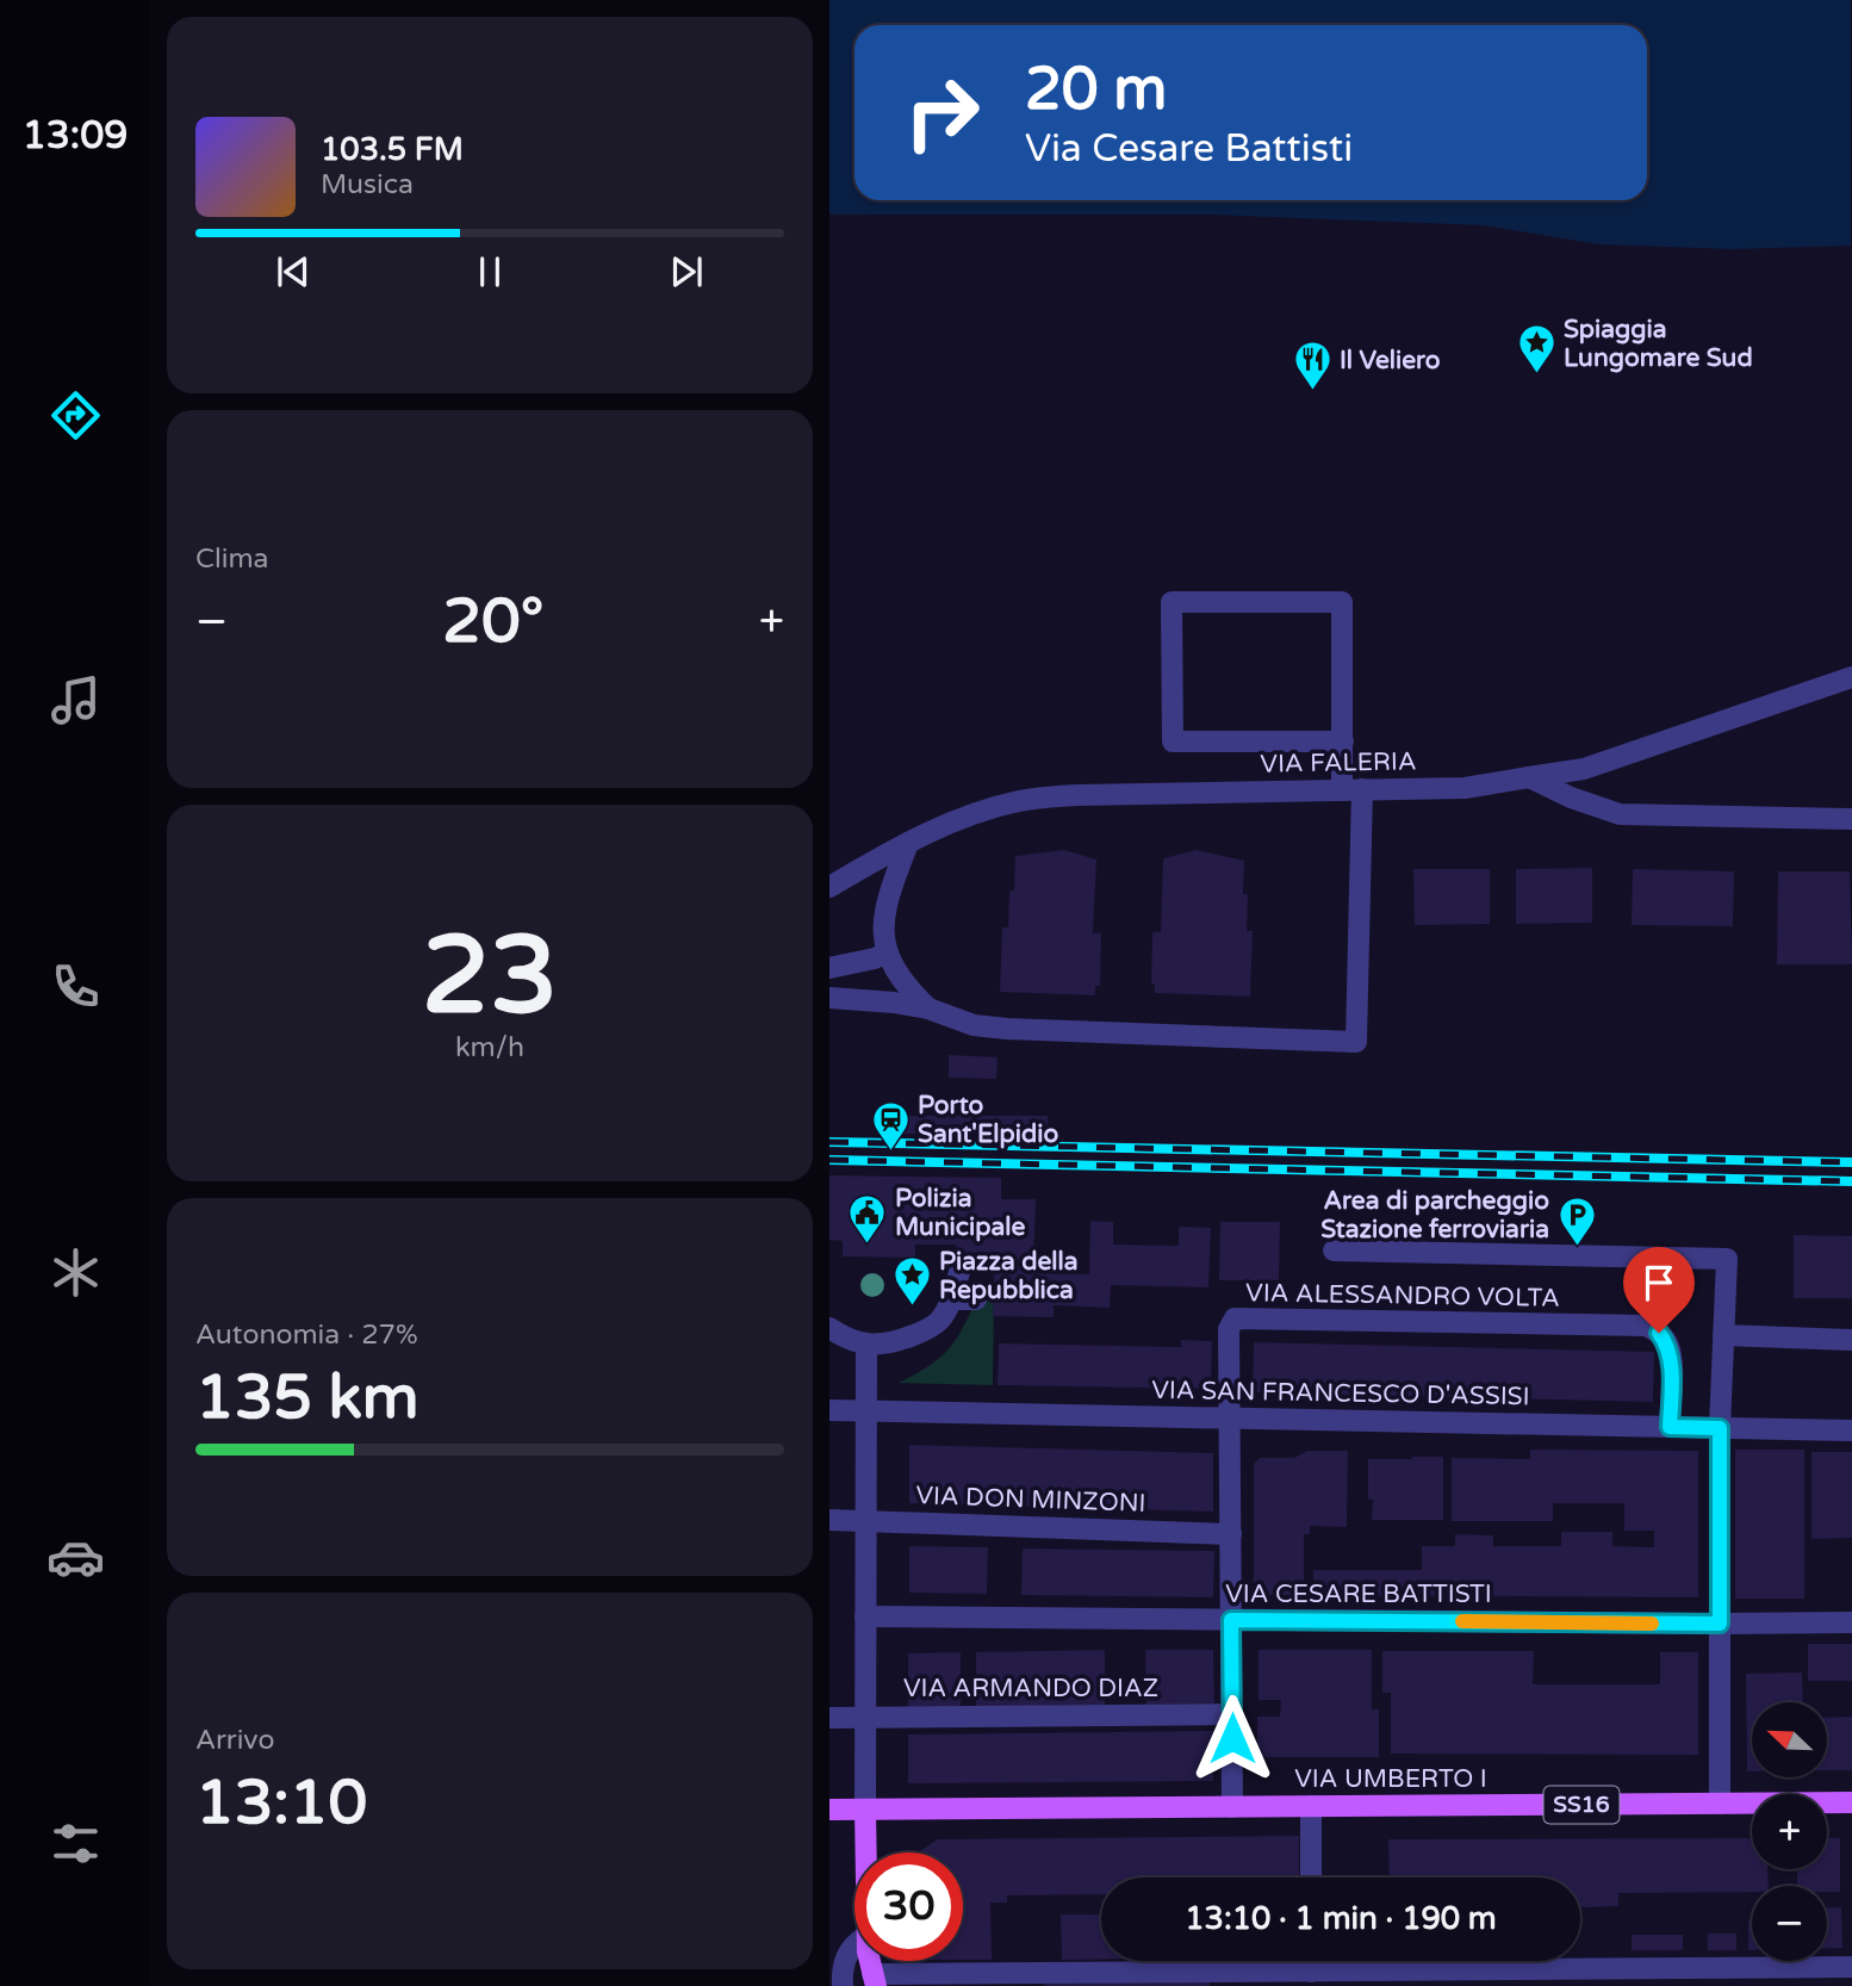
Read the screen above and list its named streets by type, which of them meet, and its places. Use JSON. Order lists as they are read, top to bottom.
{
  "streets": {
    "main road": ["VIA UMBERTO I", "SS16"],
    "street": [
      "VIA FALERIA",
      "VIA ALESSANDRO VOLTA",
      "VIA SAN FRANCESCO D'ASSISI",
      "VIA DON MINZONI",
      "VIA CESARE BATTISTI",
      "VIA ARMANDO DIAZ"
    ]
  },
  "crossings": [
    ["VIA ALESSANDRO VOLTA", "VIA SAN FRANCESCO D'ASSISI"],
    ["VIA ALESSANDRO VOLTA", "VIA DON MINZONI"],
    ["VIA ALESSANDRO VOLTA", "VIA CESARE BATTISTI"],
    ["VIA ALESSANDRO VOLTA", "VIA ARMANDO DIAZ"],
    ["VIA ALESSANDRO VOLTA", "VIA UMBERTO I"]
  ],
  "places": {
    "place": ["Spiaggia Lungomare Sud", "Piazza della Repubblica"],
    "restaurant": ["Il Veliero"],
    "station": ["Porto Sant'Elpidio"],
    "public building": ["Polizia Municipale"],
    "parking": ["Area di parcheggio Stazione ferroviaria"]
  },
  "north": "top left",
  "page": {
    "tabs": "13:09",
    "turn": ["20 m", "Via Cesare Battisti"],
    "song": ["103.5 FM", "Musica"],
    "tile": [
      "Clima",
      ["23", "km/h"],
      ["Autonomia · 27%", "135 km"],
      ["Arrivo", "13:10"]
    ],
    "heat": ["−", "20°", "+"],
    "map_buttons": ["+", "−"],
    "limit": "30",
    "trip": "13:10 · 1 min · 190 m"
  }
}
